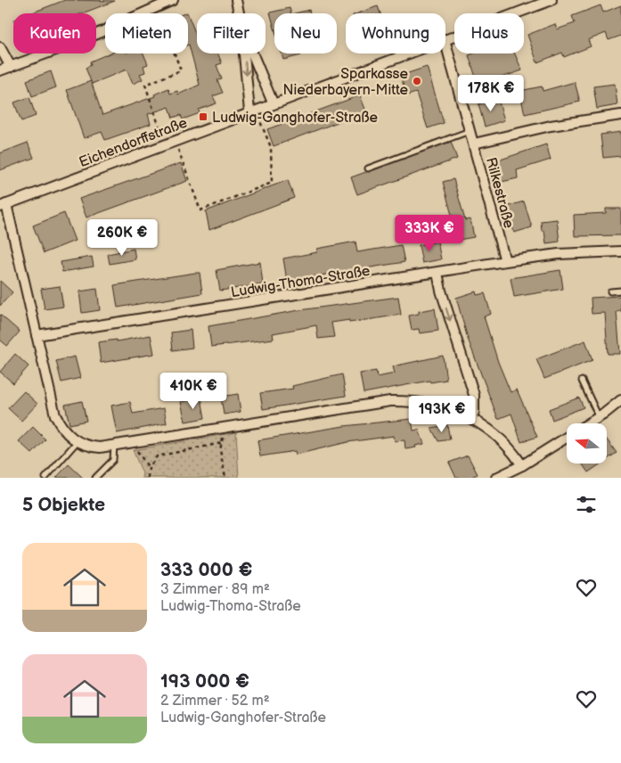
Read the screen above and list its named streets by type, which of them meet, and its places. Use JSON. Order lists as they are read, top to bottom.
{
  "streets": {
    "street": ["Eichendorffstraße", "Rilkestraße", "Ludwig-Thoma-Straße"]
  },
  "crossings": [
    ["Rilkestraße", "Ludwig-Thoma-Straße"]
  ],
  "places": {
    "other": ["Sparkasse Niederbayern-Mitte"],
    "transit": ["Ludwig-Ganghofer-Straße"]
  },
  "north": "left",
  "page": {
    "chip": [
      "Kaufen",
      "Mieten",
      "Filter",
      "Neu",
      "Wohnung",
      "Haus"
    ],
    "price": [
      "178K €",
      "333K €",
      "260K €",
      "410K €",
      "193K €"
    ],
    "heading": "5 Objekte",
    "list": [
      {
        "name": "333 000 €",
        "note": "3 Zimmer · 89 m² · Ludwig-Thoma-Straße"
      },
      {
        "name": "193 000 €",
        "note": "2 Zimmer · 52 m² · Ludwig-Ganghofer-Straße"
      }
    ]
  }
}
